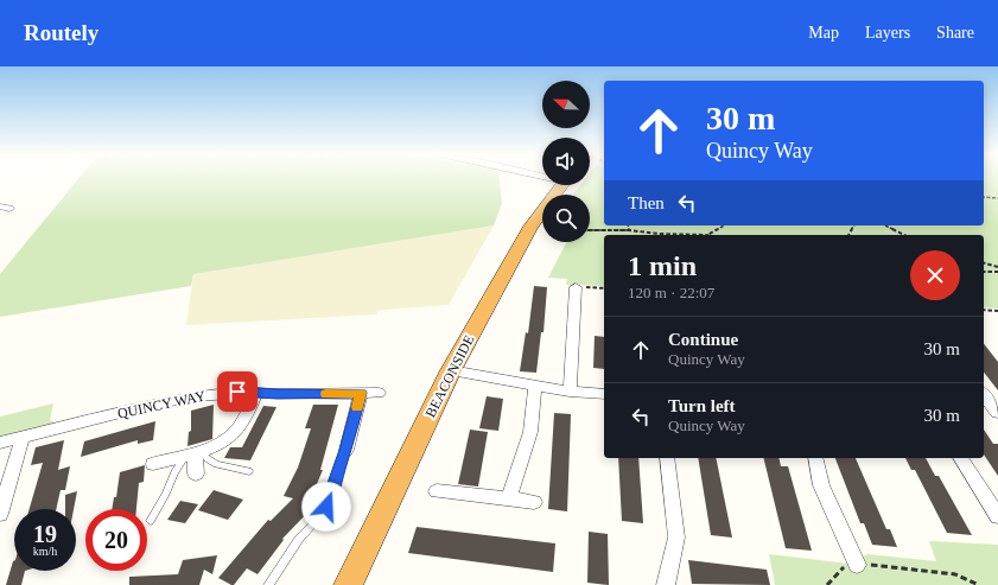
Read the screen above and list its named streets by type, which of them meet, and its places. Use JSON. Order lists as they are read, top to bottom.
{
  "streets": {
    "highway": ["BEACONSIDE"],
    "street": ["QUINCY WAY"]
  },
  "north": "left",
  "page": {
    "header": "Routely",
    "nav": ["Map", "Layers", "Share"],
    "turn": ["30 m", "Quincy Way"],
    "then": "Then",
    "heading": ["1 min", "120 m · 22:07"],
    "list": [
      {
        "name": "Continue",
        "note": "Quincy Way",
        "value": "30 m"
      },
      {
        "name": "Turn left",
        "note": "Quincy Way",
        "value": "30 m"
      }
    ],
    "speed": "19 km/h",
    "limit": "20"
  }
}
